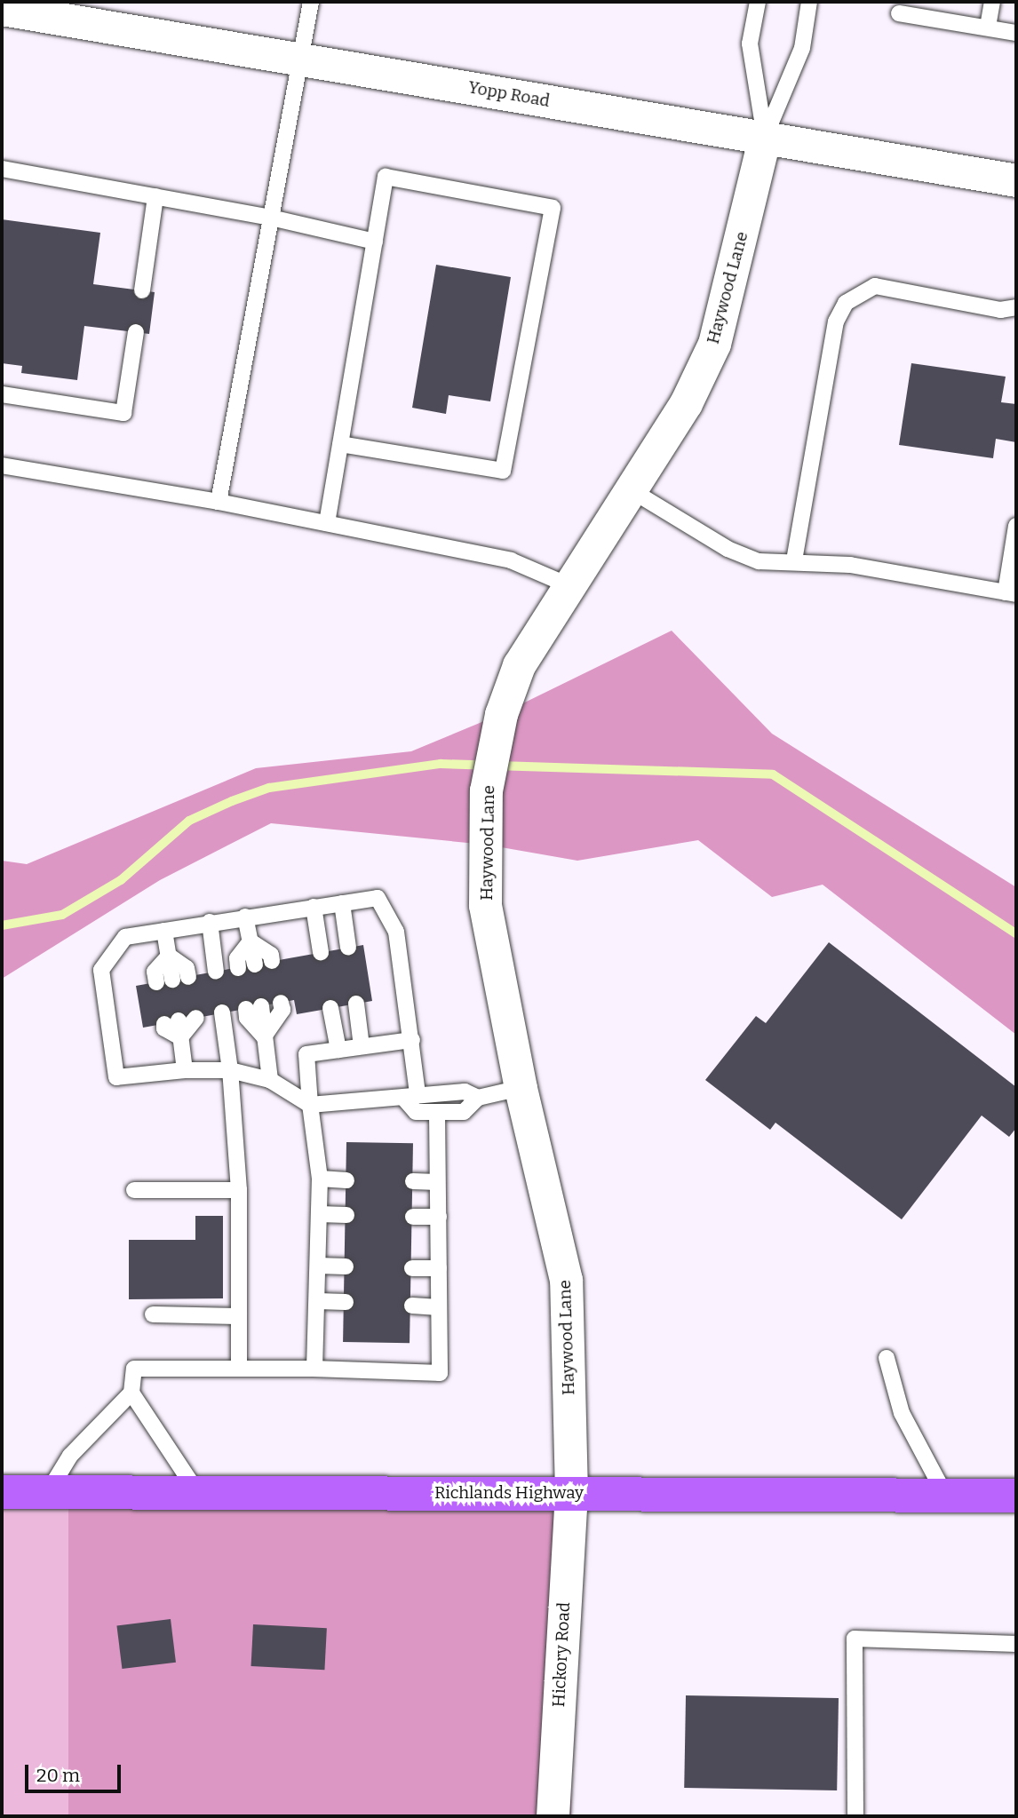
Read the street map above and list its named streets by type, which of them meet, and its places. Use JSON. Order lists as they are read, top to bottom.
{
  "streets": {
    "main road": ["Richlands Highway"],
    "street": ["Yopp Road", "Haywood Lane", "Hickory Road"]
  },
  "crossings": [
    ["Yopp Road", "Haywood Lane"],
    ["Haywood Lane", "Richlands Highway"],
    ["Haywood Lane", "Hickory Road"],
    ["Richlands Highway", "Hickory Road"]
  ],
  "scale_bar": "20 m"
}
